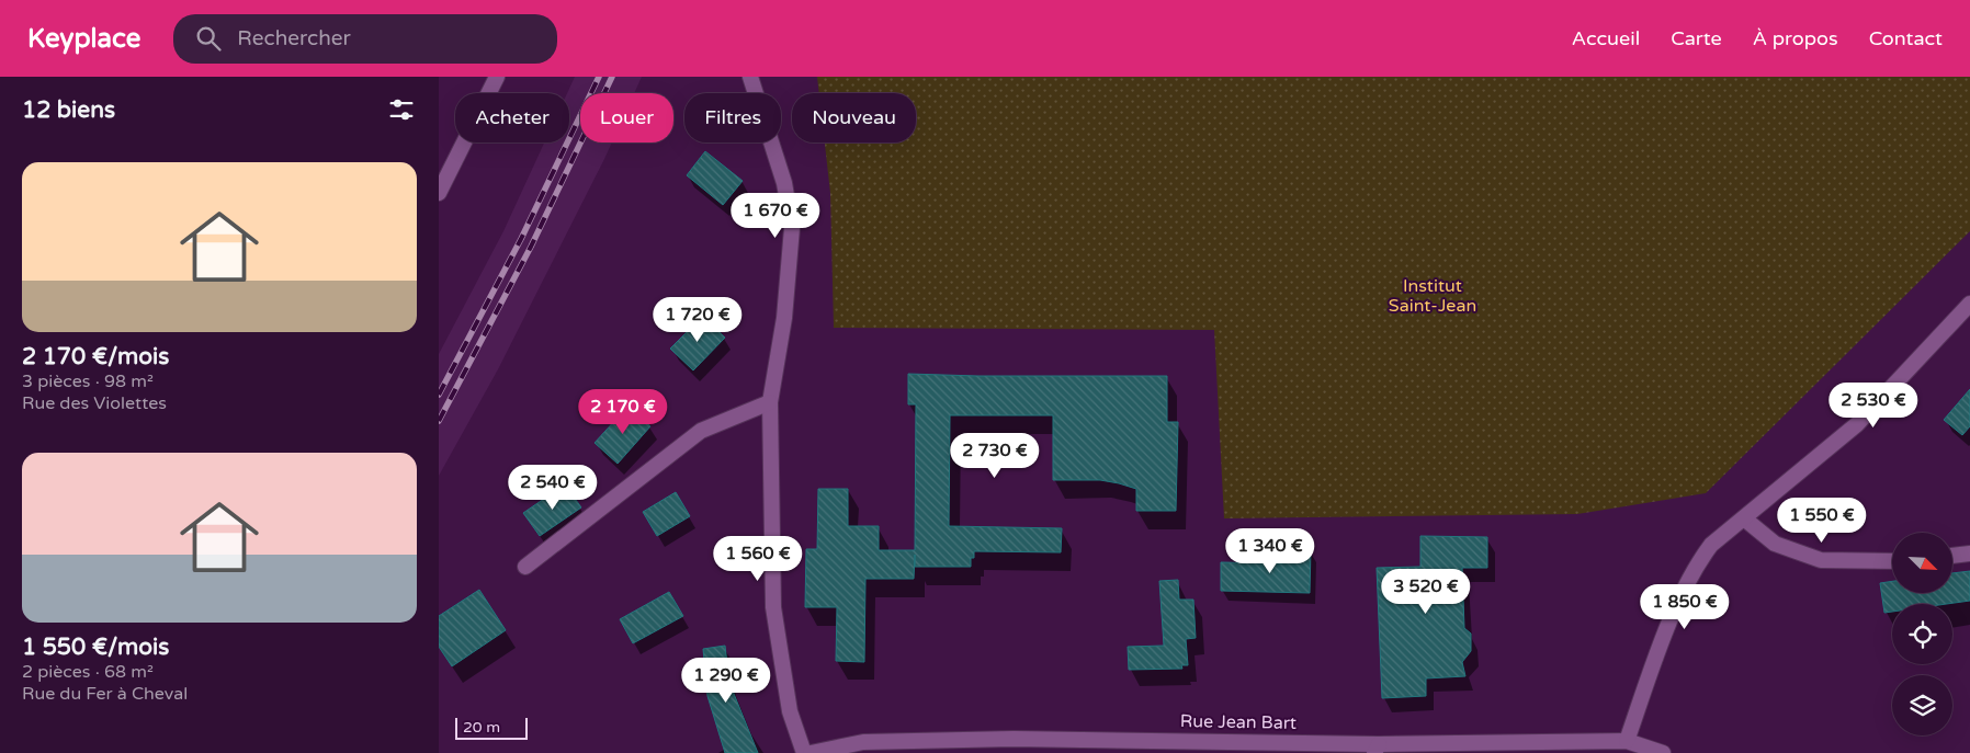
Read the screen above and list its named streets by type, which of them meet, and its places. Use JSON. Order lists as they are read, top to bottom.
{
  "streets": {
    "street": ["Rue Jean Bart"]
  },
  "parks": ["Institut Saint-Jean"],
  "scale_bar": "20 m",
  "north": "bottom right",
  "page": {
    "header": "Keyplace",
    "search": "Rechercher",
    "nav": [
      "Accueil",
      "Carte",
      "À propos",
      "Contact"
    ],
    "heading": "12 biens",
    "chip": [
      "Acheter",
      "Louer",
      "Filtres",
      "Nouveau"
    ],
    "list": [
      {
        "name": "2 170 €/mois",
        "note": "3 pièces · 98 m² · Rue des Violettes"
      },
      {
        "name": "1 550 €/mois",
        "note": "2 pièces · 68 m² · Rue du Fer à Cheval"
      }
    ],
    "price": [
      "1 670 €",
      "1 720 €",
      "2 530 €",
      "2 170 €",
      "2 730 €",
      "2 540 €",
      "1 550 €",
      "1 340 €",
      "1 560 €",
      "3 520 €",
      "1 850 €",
      "1 290 €"
    ],
    "scale": "20 m"
  }
}
